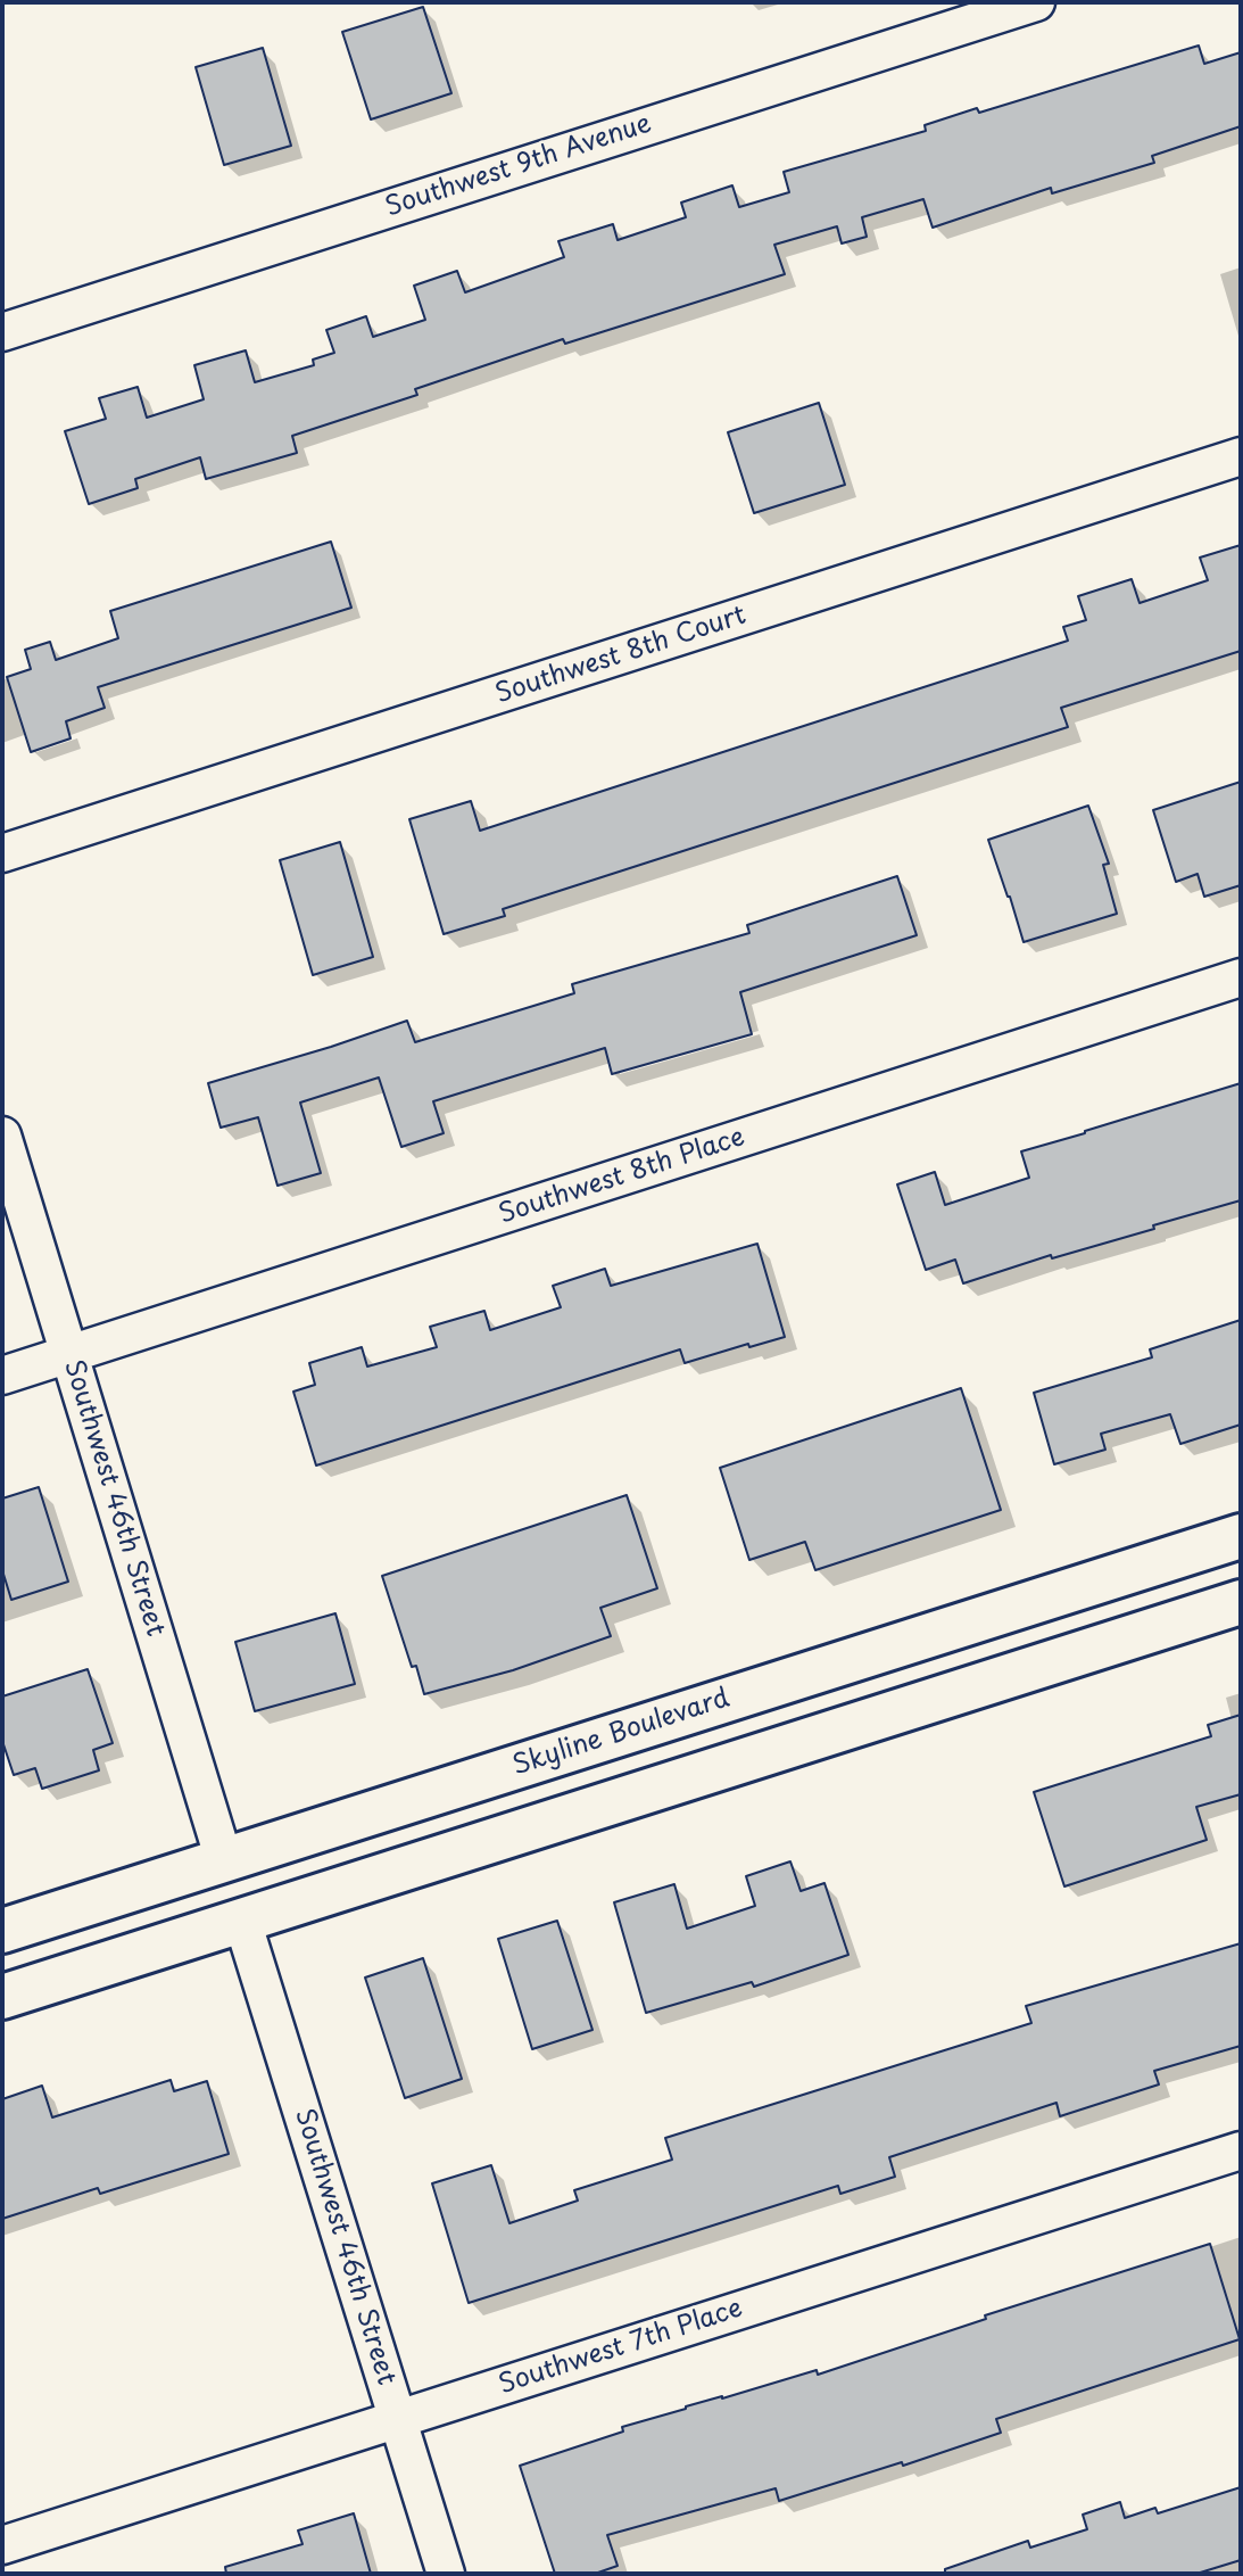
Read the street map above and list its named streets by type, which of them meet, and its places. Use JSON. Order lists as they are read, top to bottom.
{
  "streets": {
    "street": [
      "Southwest 9th Avenue",
      "Southwest 8th Court",
      "Southwest 8th Place",
      "Southwest 46th Street",
      "Skyline Boulevard",
      "Southwest 7th Place"
    ]
  },
  "crossings": [
    ["Southwest 8th Place", "Southwest 46th Street"],
    ["Southwest 46th Street", "Skyline Boulevard"],
    ["Southwest 46th Street", "Southwest 7th Place"]
  ]
}
